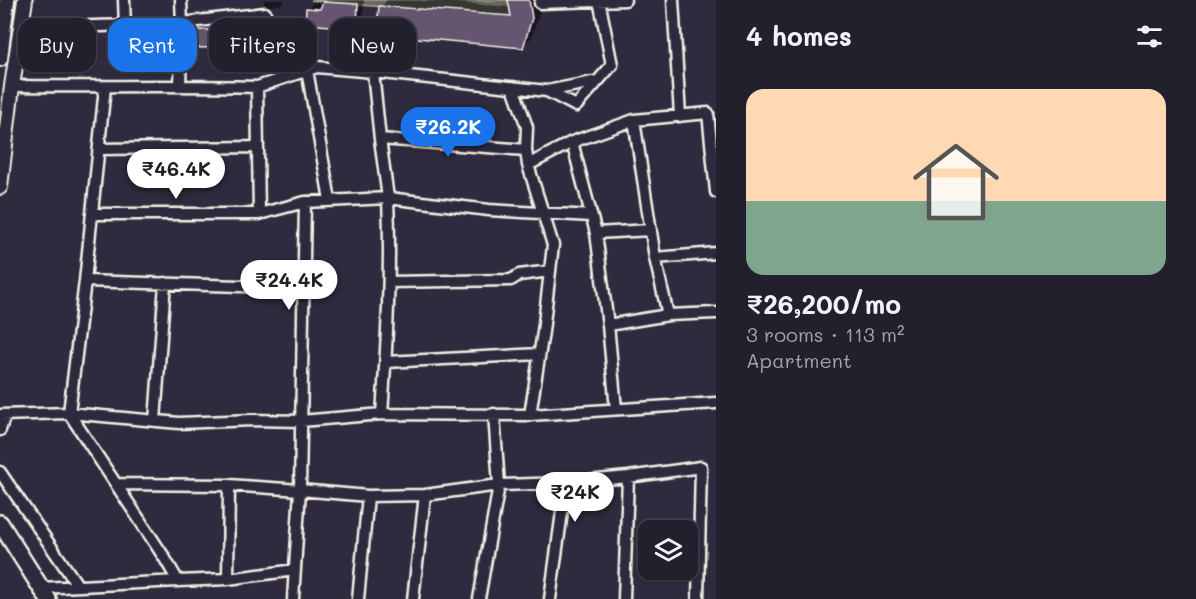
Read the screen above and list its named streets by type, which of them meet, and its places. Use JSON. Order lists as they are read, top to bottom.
{
  "page": {
    "heading": "4 homes",
    "chip": [
      "Buy",
      "Rent",
      "Filters",
      "New"
    ],
    "list": [
      {
        "name": "₹26,200/mo",
        "note": "3 rooms · 113 m² · Apartment"
      }
    ],
    "price": [
      "₹26.2K",
      "₹46.4K",
      "₹24.4K",
      "₹24K"
    ]
  }
}
